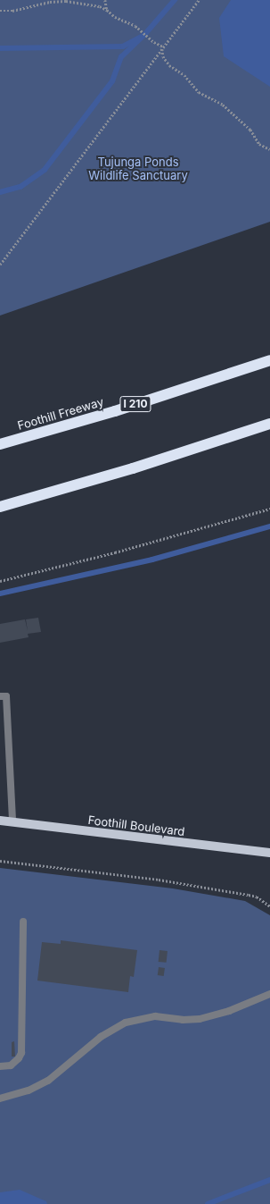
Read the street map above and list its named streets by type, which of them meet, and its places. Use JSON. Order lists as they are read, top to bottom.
{
  "streets": {
    "highway": ["I 210", "Foothill Freeway"],
    "main road": ["Foothill Boulevard"]
  },
  "parks": ["Tujunga Ponds Wildlife Sanctuary"]
}
